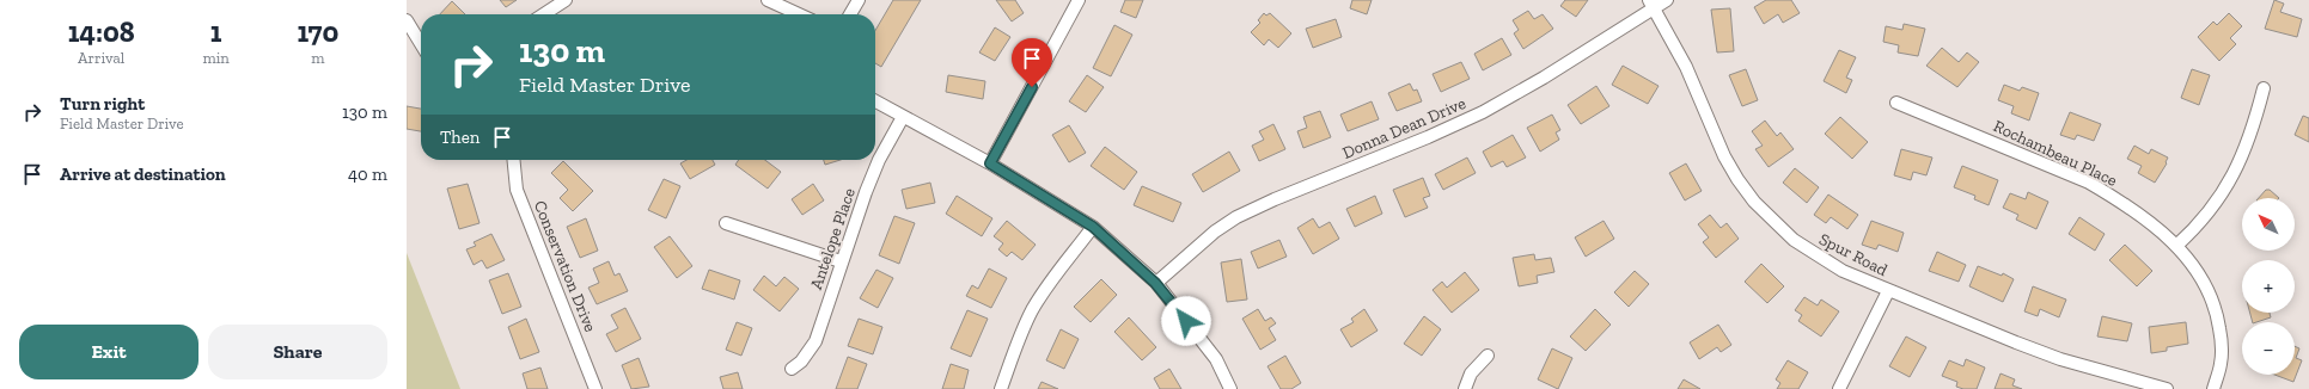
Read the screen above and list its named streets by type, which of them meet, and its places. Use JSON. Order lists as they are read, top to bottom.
{
  "streets": {
    "street": [
      "Donna Dean Drive",
      "Rochambeau Place",
      "Antelope Place",
      "Spur Road",
      "Conservation Drive"
    ]
  },
  "crossings": [
    ["Donna Dean Drive", "Spur Road"]
  ],
  "north": "top left",
  "page": {
    "eta": [
      "14:08",
      "Arrival",
      "1",
      "min",
      "170",
      "m"
    ],
    "turn": ["130 m", "Field Master Drive"],
    "list": [
      {
        "name": "Turn right",
        "note": "Field Master Drive",
        "value": "130 m"
      },
      {
        "name": "Arrive at destination",
        "value": "40 m"
      }
    ],
    "then": "Then",
    "map_buttons": ["+", "−"],
    "buttons": ["Exit", "Share"]
  }
}
